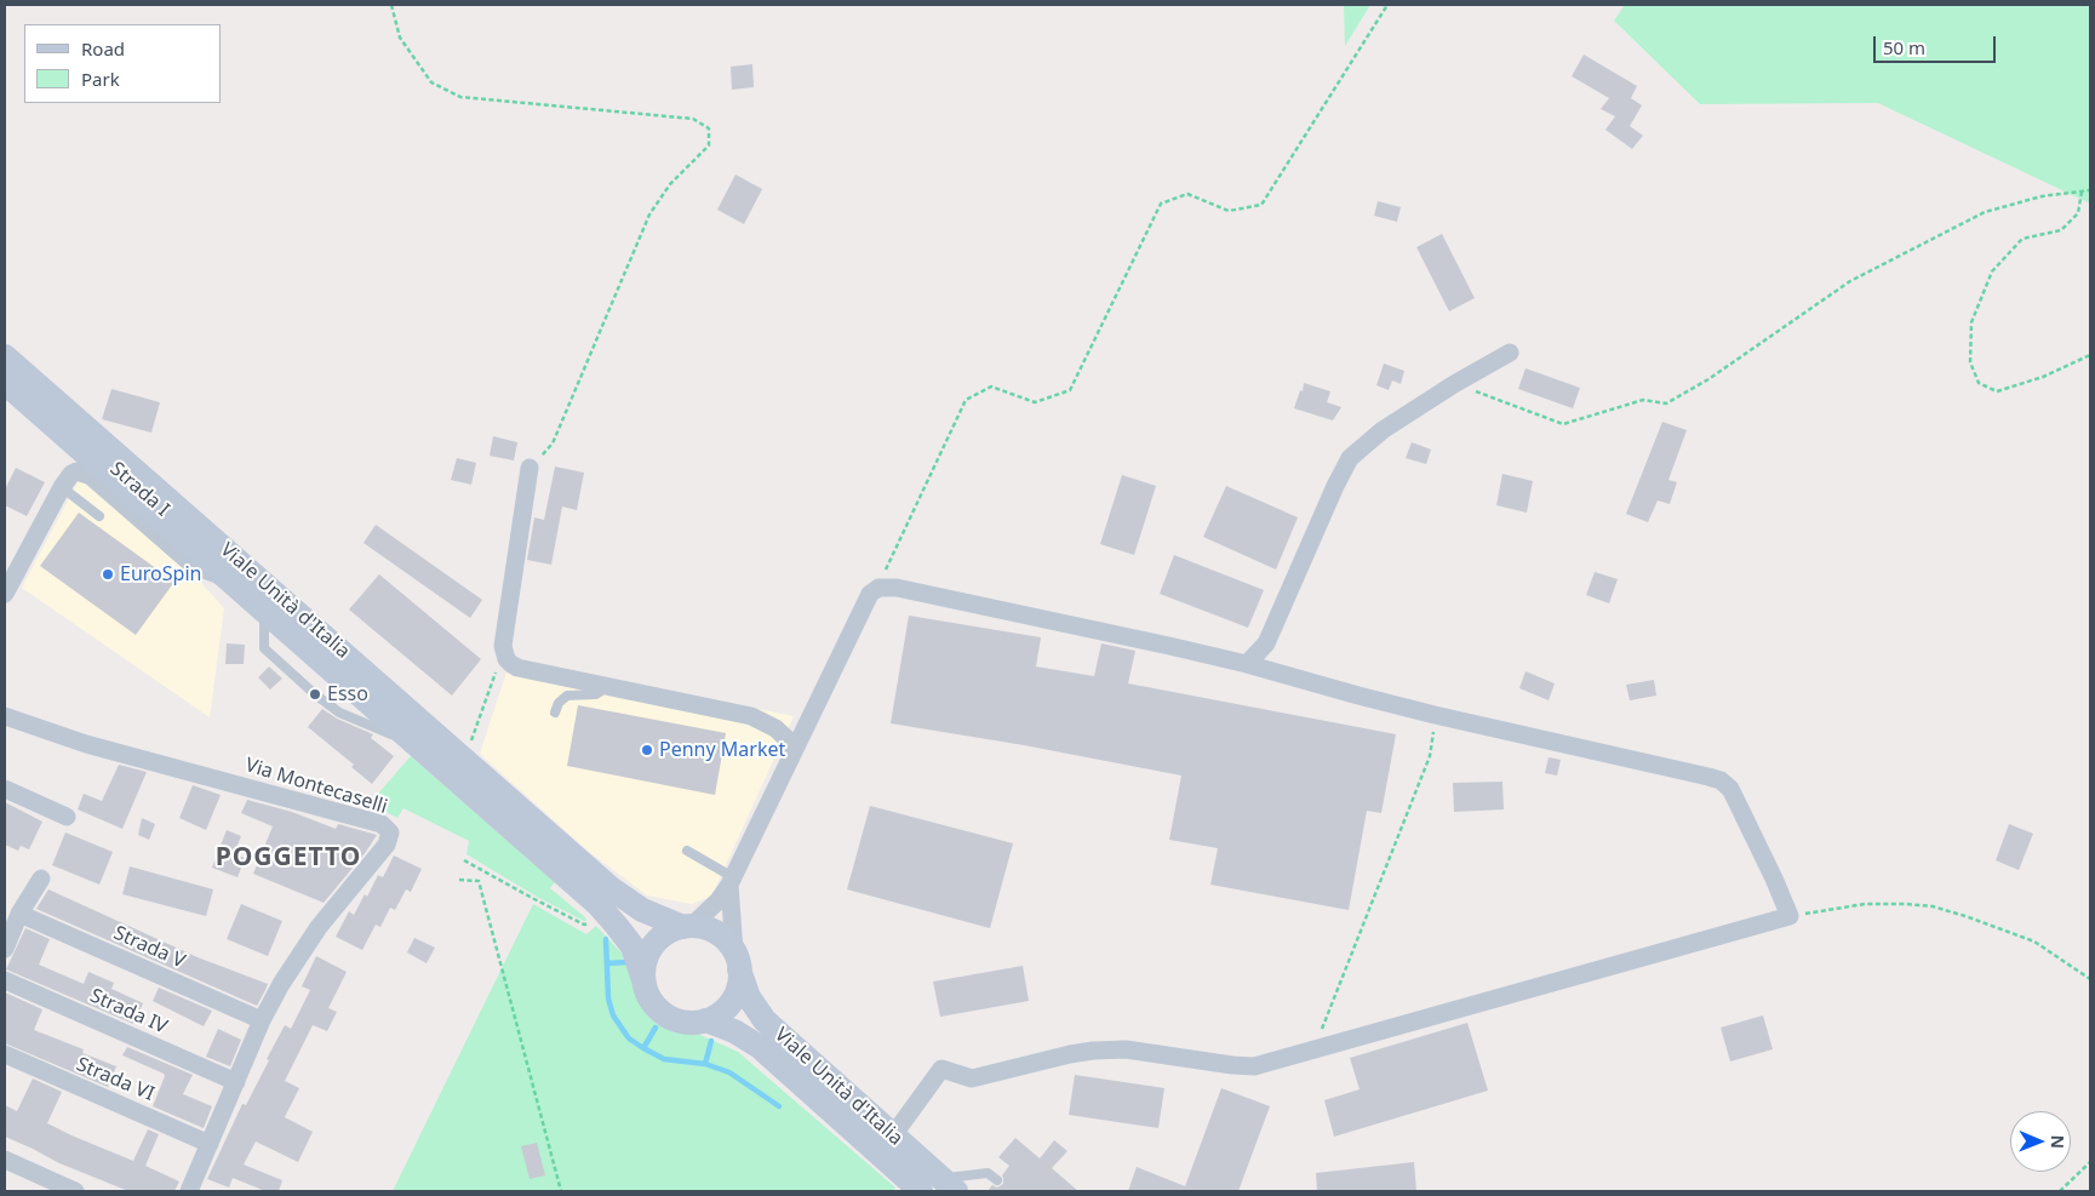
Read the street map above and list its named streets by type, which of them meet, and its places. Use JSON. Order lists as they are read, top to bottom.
{
  "streets": {
    "main road": ["Viale Unità d'Italia"],
    "street": [
      "Strada I",
      "Via Montecaselli",
      "Strada V",
      "Strada IV",
      "Strada VI"
    ]
  },
  "crossings": [
    ["Strada I", "Viale Unità d'Italia"],
    ["Via Montecaselli", "Strada V"],
    ["Via Montecaselli", "Strada IV"],
    ["Via Montecaselli", "Strada VI"]
  ],
  "districts": ["POGGETTO"],
  "places": ["EuroSpin", "Esso", "Penny Market"],
  "legend": ["Road", "Park"],
  "scale_bar": "50 m",
  "north": "right"
}
